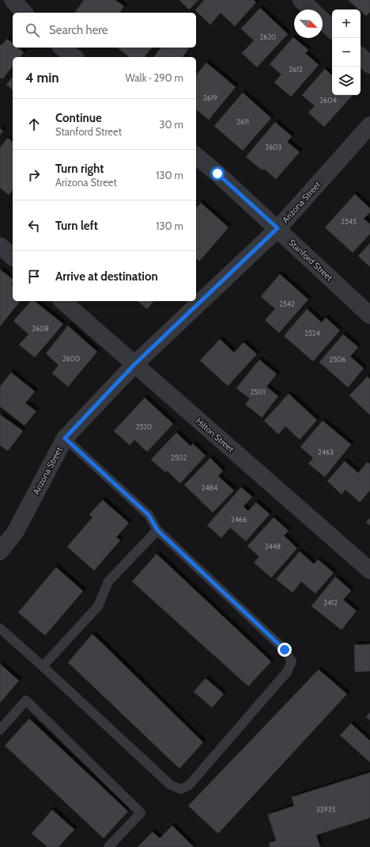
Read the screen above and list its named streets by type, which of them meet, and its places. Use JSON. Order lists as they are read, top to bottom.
{
  "streets": {
    "street": ["Arizona Street", "Stanford Street", "Hilton Street"]
  },
  "crossings": [
    ["Arizona Street", "Stanford Street"],
    ["Arizona Street", "Hilton Street"]
  ],
  "house_numbers": [
    "2620",
    "2612",
    "2619",
    "2604",
    "2611",
    "2603",
    "2545",
    "2542",
    "2608",
    "2524",
    "2600",
    "2506",
    "2501",
    "2520",
    "2463",
    "2502",
    "2484",
    "2466",
    "2448",
    "2412",
    "33935"
  ],
  "north": "bottom right",
  "page": {
    "map_buttons": ["+", "−"],
    "search": "Search here",
    "heading": ["4 min", "Walk · 290 m"],
    "list": [
      ["Continue", "Stanford Street", "30 m"],
      ["Turn right", "Arizona Street", "130 m"],
      ["Turn left", "130 m"],
      "Arrive at destination"
    ]
  }
}
